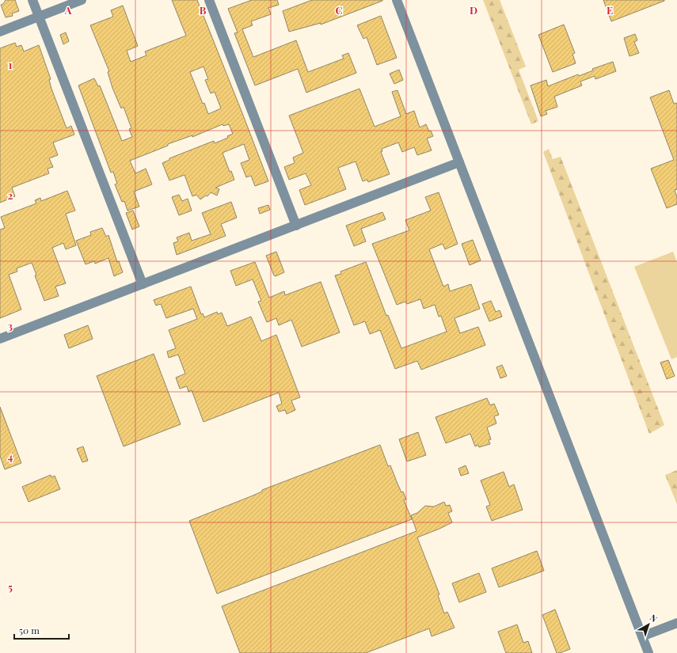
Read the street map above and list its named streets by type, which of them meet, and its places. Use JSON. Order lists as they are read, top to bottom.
{
  "scale_bar": "50 m",
  "north": "top right",
  "grid": {
    "columns": [
      "A",
      "B",
      "C",
      "D",
      "E"
    ],
    "rows": [
      "1",
      "2",
      "3",
      "4",
      "5"
    ]
  }
}
